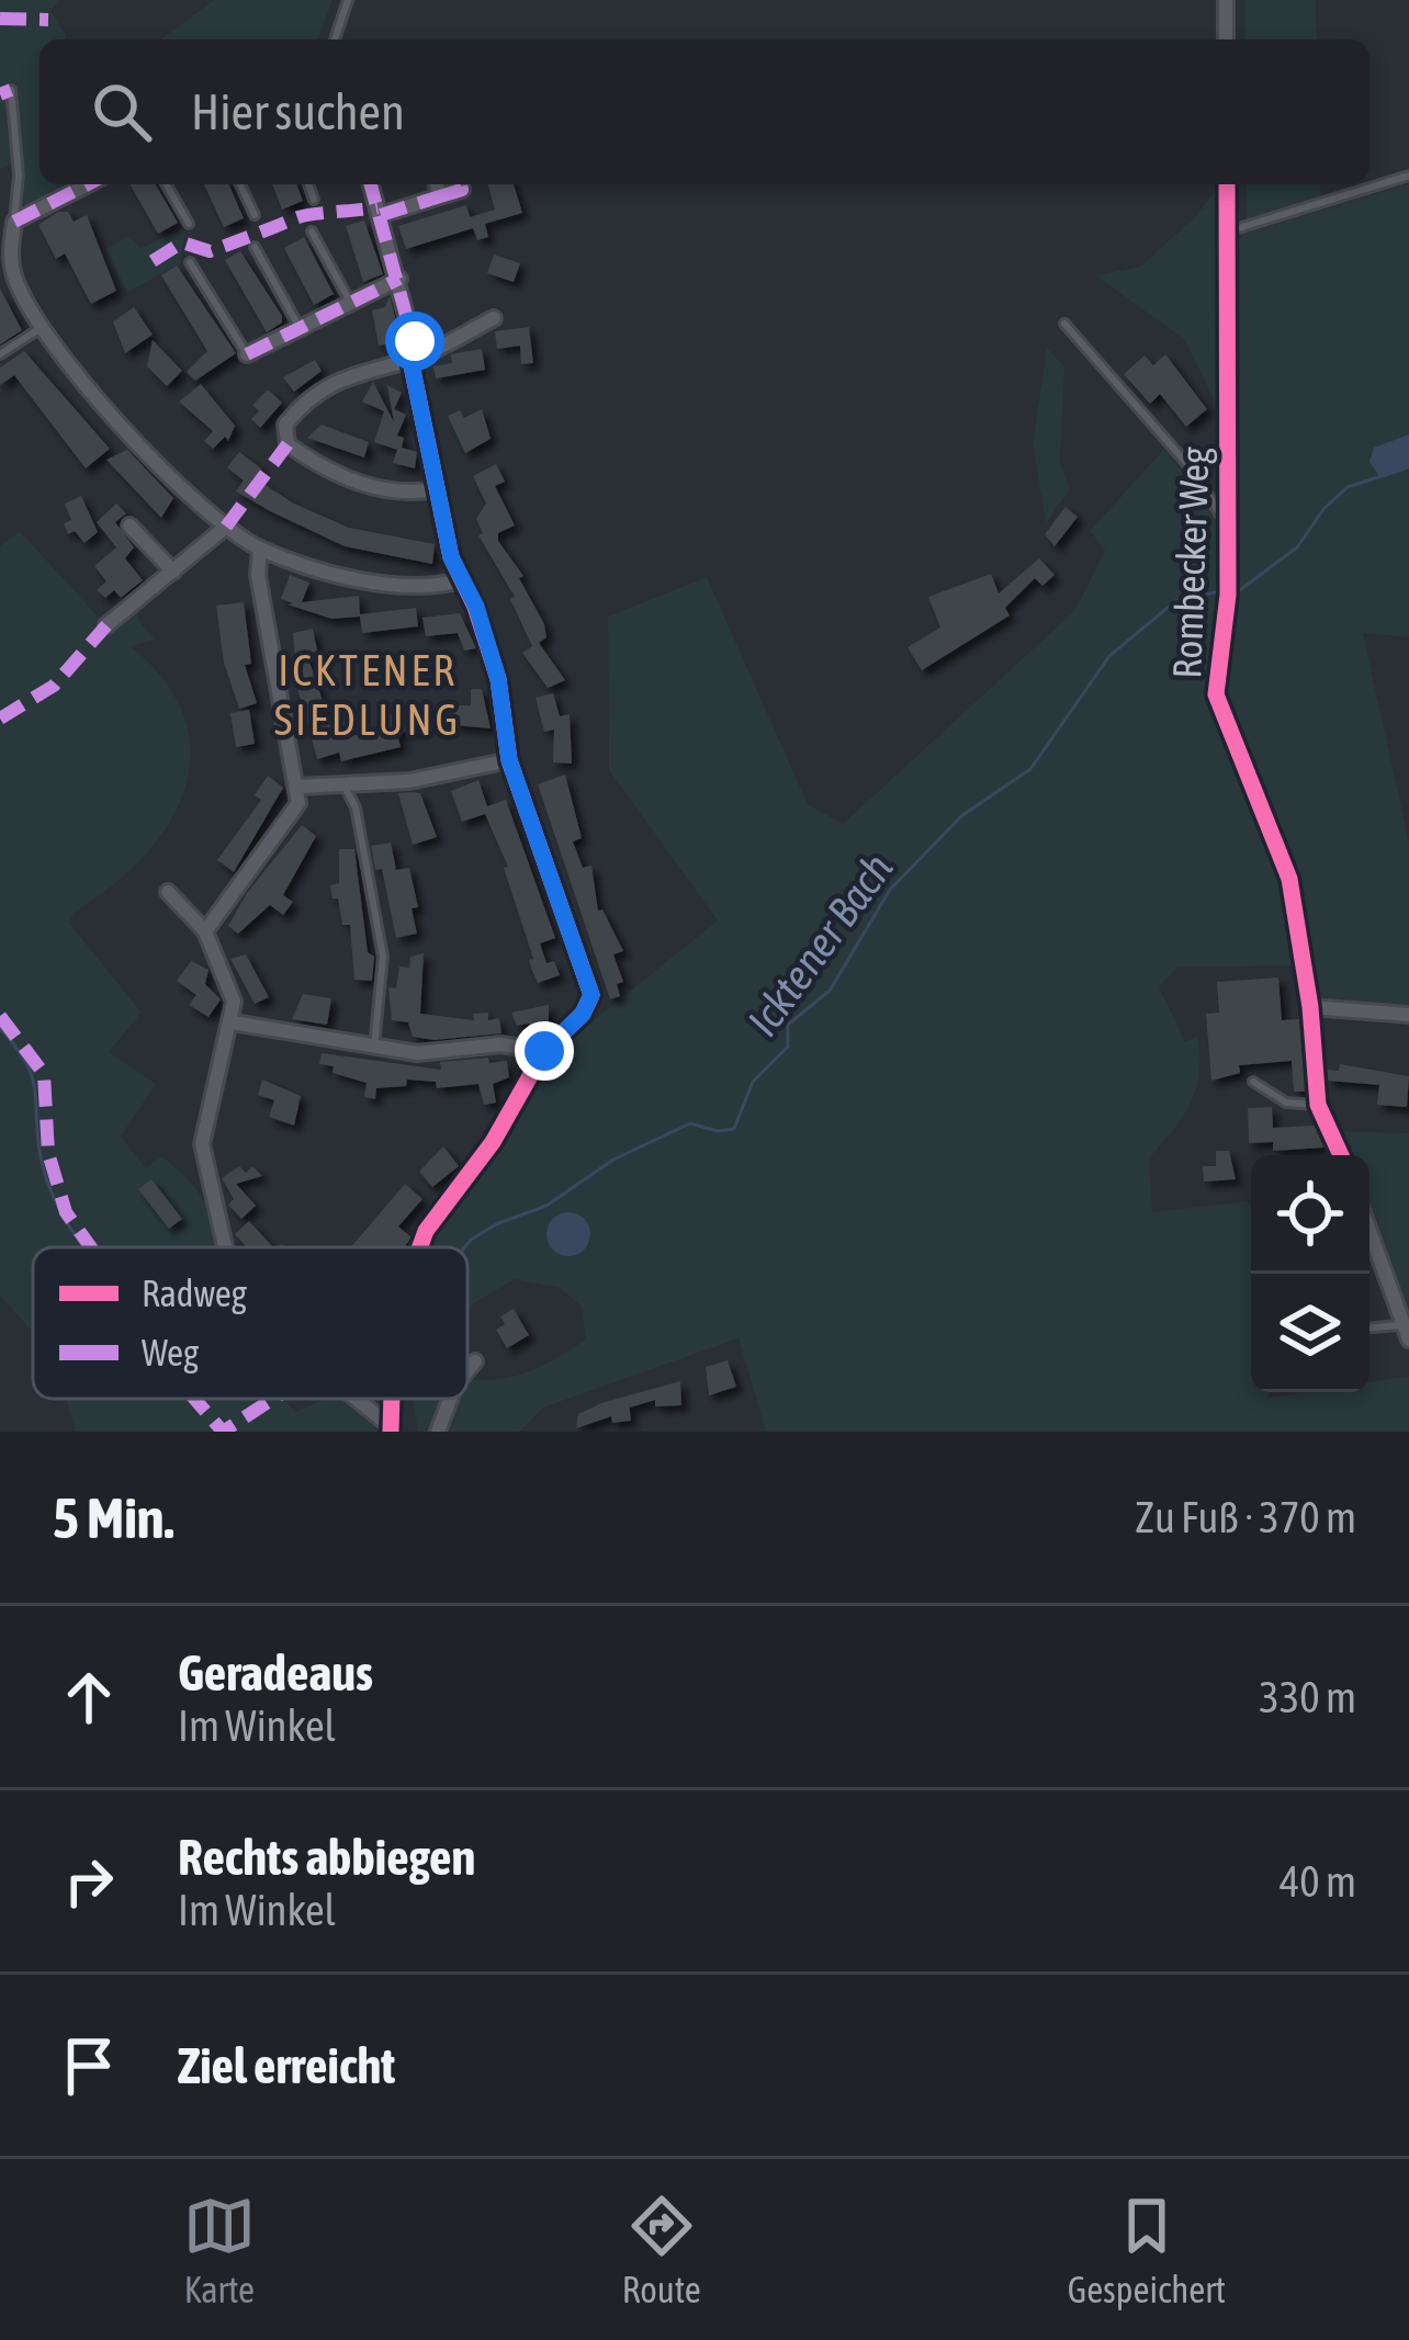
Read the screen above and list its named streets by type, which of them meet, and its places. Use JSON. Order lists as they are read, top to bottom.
{
  "streets": {
    "street": ["Rombecker Weg"]
  },
  "districts": ["ICKTENER SIEDLUNG"],
  "water": ["Icktener Bach"],
  "legend": ["Radweg", "Weg"],
  "page": {
    "search": "Hier suchen",
    "heading": ["5 Min.", "Zu Fuß · 370 m"],
    "list": [
      ["Geradeaus", "Im Winkel", "330 m"],
      ["Rechts abbiegen", "Im Winkel", "40 m"],
      "Ziel erreicht"
    ],
    "nav": ["Karte", "Route", "Gespeichert"]
  }
}
